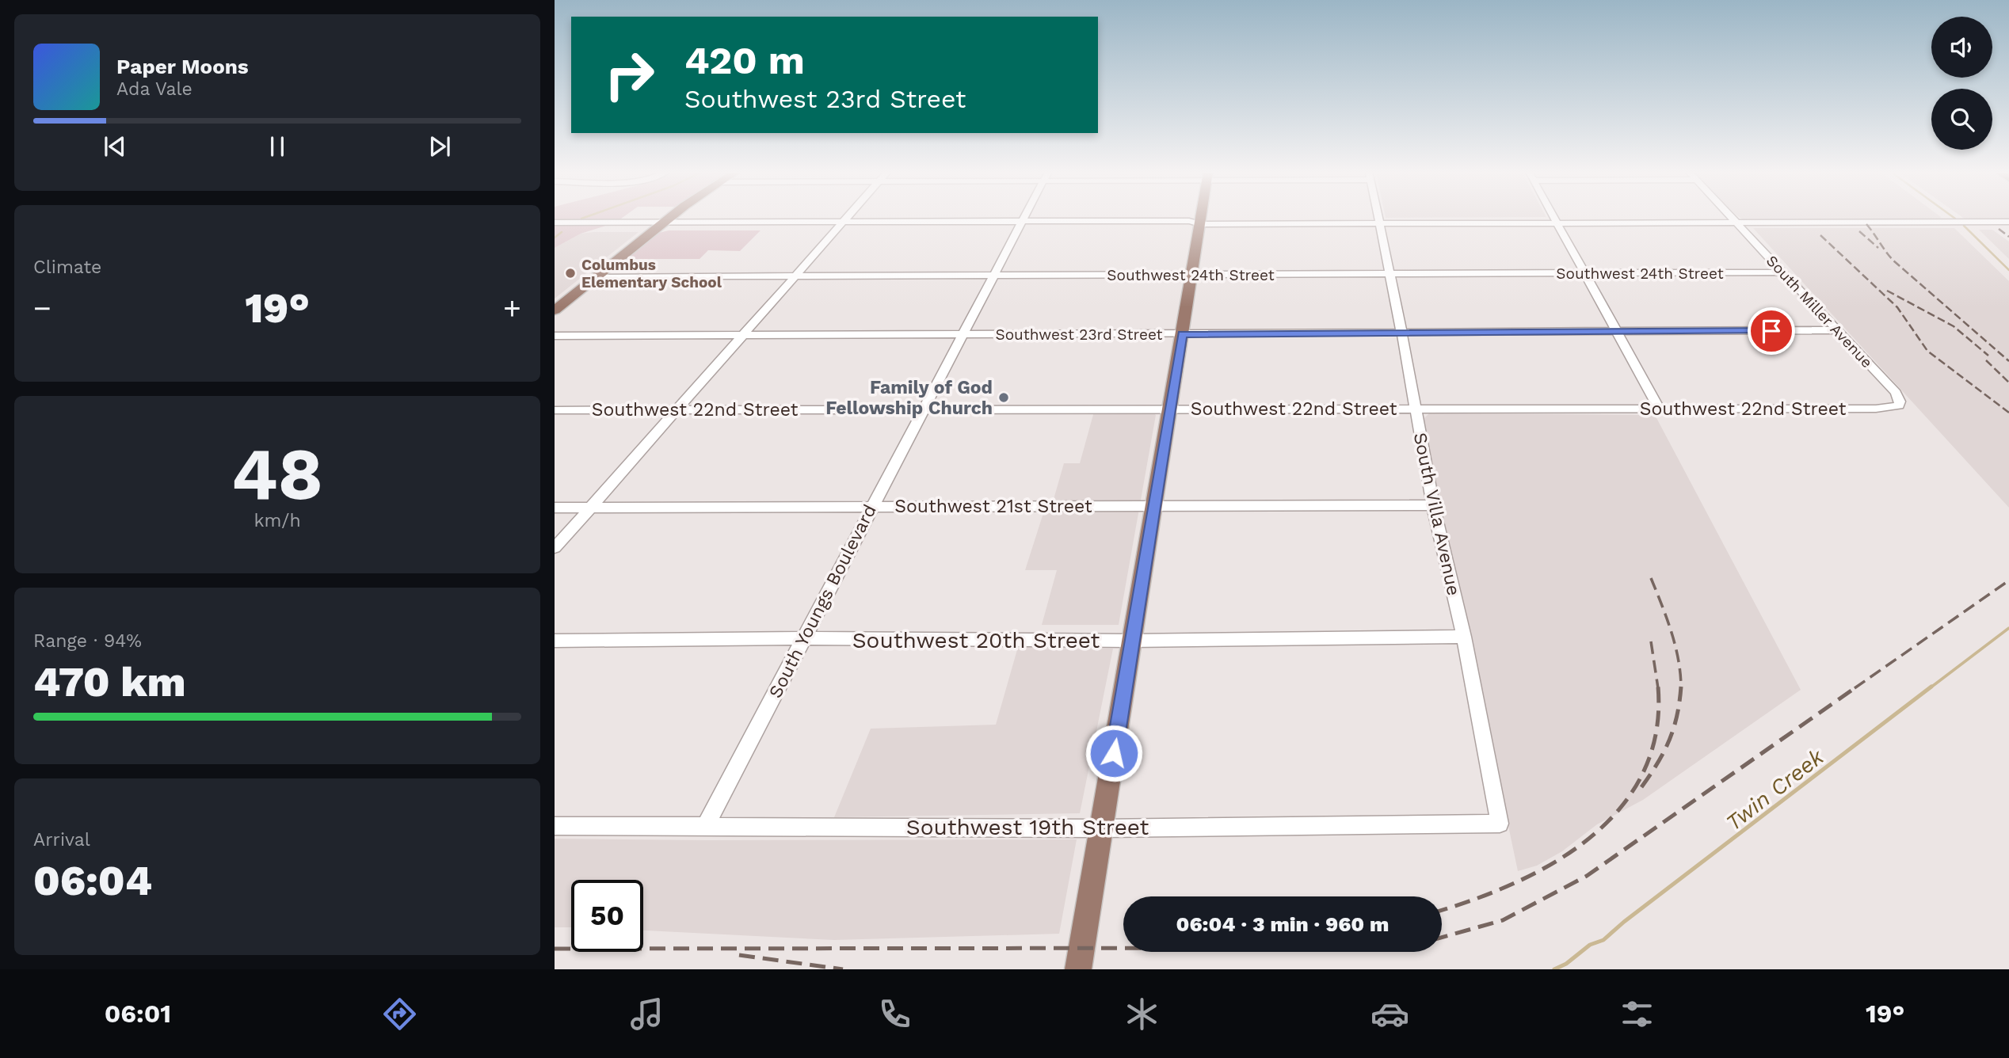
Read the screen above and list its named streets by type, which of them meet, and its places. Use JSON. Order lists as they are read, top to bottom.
{
  "streets": {
    "street": [
      "Southwest 24th Street",
      "South Miller Avenue",
      "Southwest 23rd Street",
      "Southwest 22nd Street",
      "Southwest 21st Street",
      "South Villa Avenue",
      "South Youngs Boulevard",
      "Southwest 20th Street",
      "Southwest 19th Street"
    ]
  },
  "crossings": [
    ["Southwest 24th Street", "South Miller Avenue"],
    ["Southwest 24th Street", "South Villa Avenue"],
    ["Southwest 24th Street", "South Youngs Boulevard"],
    ["South Miller Avenue", "Southwest 23rd Street"],
    ["South Miller Avenue", "Southwest 22nd Street"],
    ["Southwest 23rd Street", "South Villa Avenue"],
    ["Southwest 23rd Street", "South Youngs Boulevard"],
    ["Southwest 22nd Street", "South Villa Avenue"],
    ["Southwest 22nd Street", "South Youngs Boulevard"],
    ["Southwest 21st Street", "South Villa Avenue"],
    ["Southwest 21st Street", "South Youngs Boulevard"],
    ["South Villa Avenue", "Southwest 20th Street"],
    ["South Villa Avenue", "Southwest 19th Street"],
    ["South Youngs Boulevard", "Southwest 20th Street"],
    ["South Youngs Boulevard", "Southwest 19th Street"]
  ],
  "water": ["Twin Creek"],
  "places": ["Columbus Elementary School", "Family of God Fellowship Church"],
  "page": {
    "turn": ["420 m", "Southwest 23rd Street"],
    "song": ["Paper Moons", "Ada Vale"],
    "tile": [
      "Climate",
      ["48", "km/h"],
      ["Range · 94%", "470 km"],
      ["Arrival", "06:04"]
    ],
    "heat": ["−", "19°", "+"],
    "limit": "50",
    "trip": "06:04 · 3 min · 960 m",
    "tabs": ["06:01", "19°"]
  }
}
